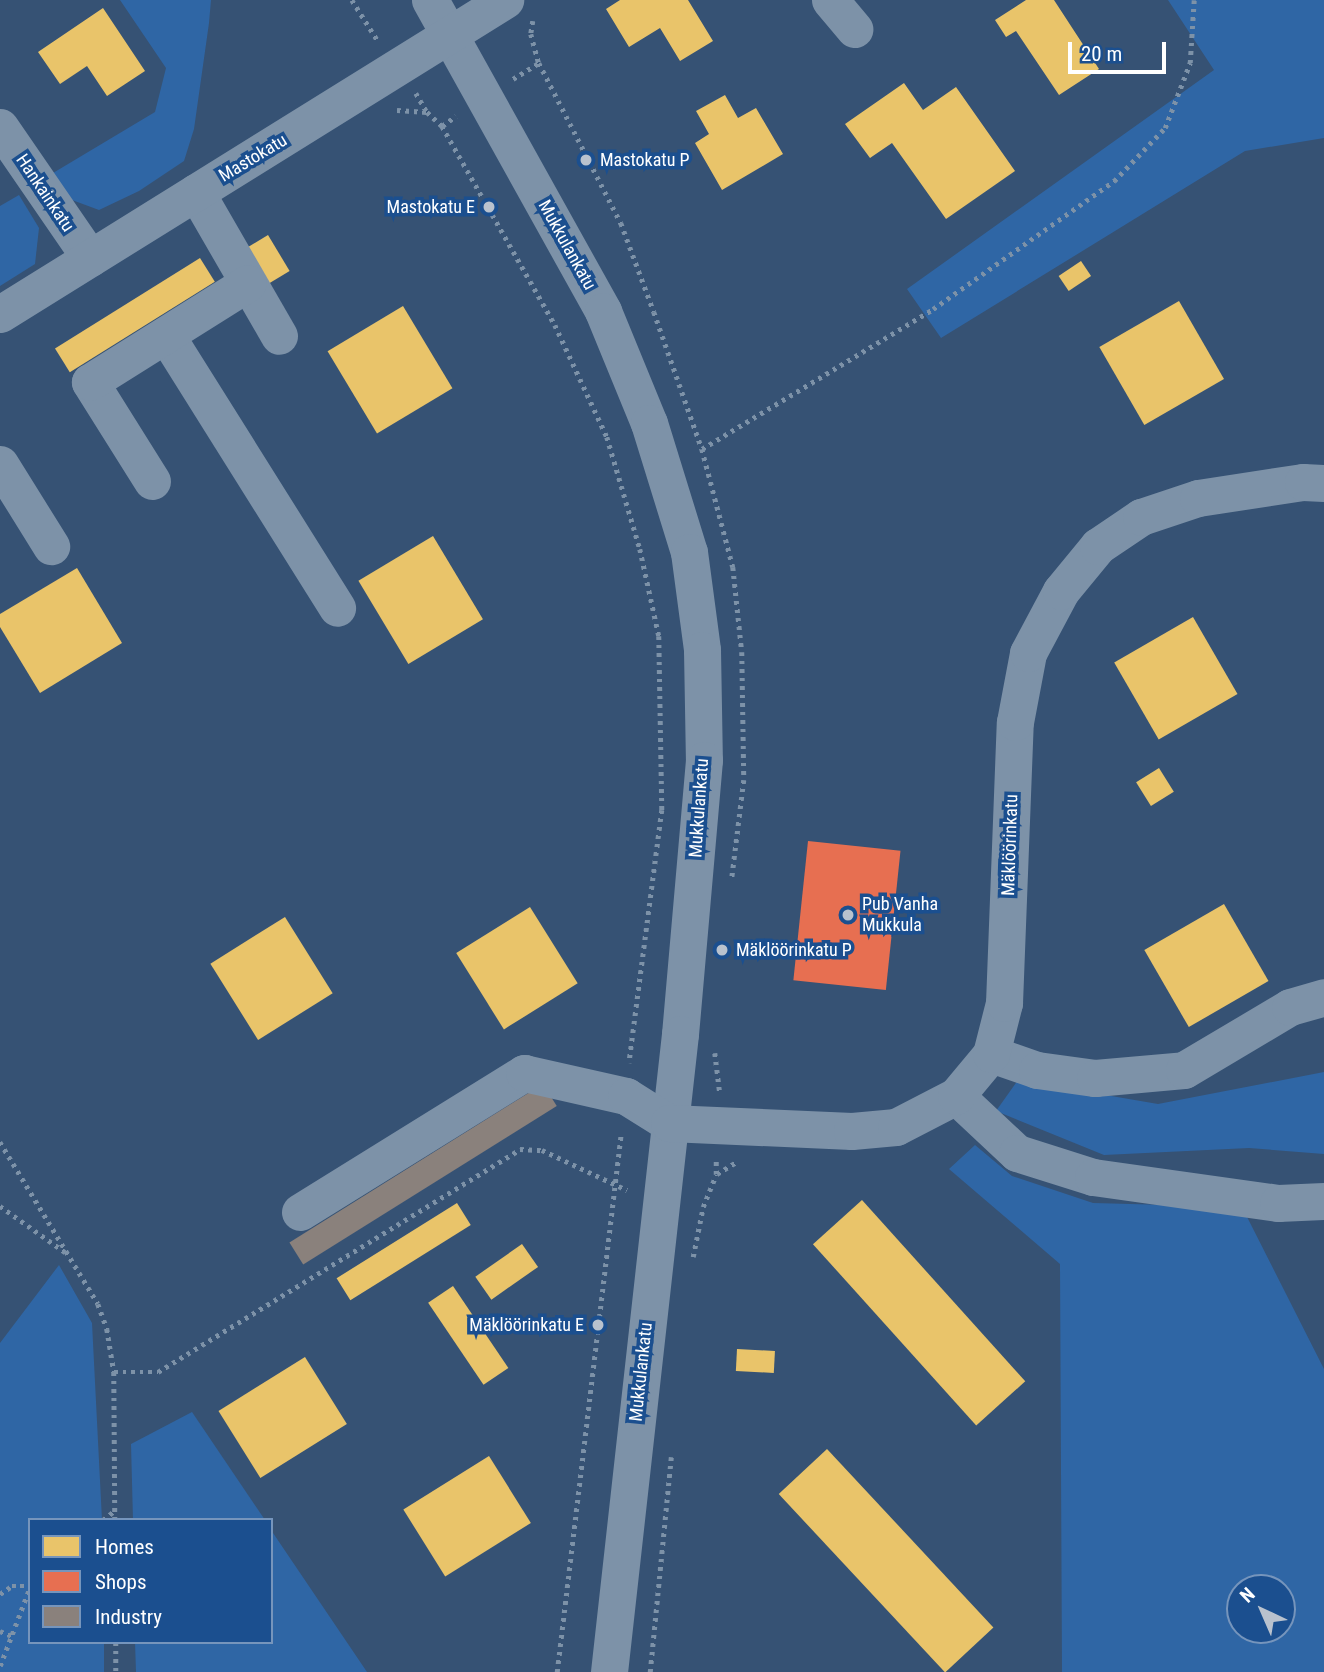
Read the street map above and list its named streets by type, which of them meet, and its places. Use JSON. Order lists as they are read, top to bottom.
{
  "streets": {
    "street": [
      "Mastokatu",
      "Hankainkatu",
      "Mukkulankatu",
      "Mäklöörinkatu"
    ]
  },
  "crossings": [
    ["Mastokatu", "Hankainkatu"],
    ["Mastokatu", "Mukkulankatu"],
    ["Mukkulankatu", "Mäklöörinkatu"]
  ],
  "places": [
    "Mastokatu P",
    "Mastokatu E",
    "Pub Vanha Mukkula",
    "Mäklöörinkatu P",
    "Mäklöörinkatu E"
  ],
  "legend": ["Homes", "Shops", "Industry"],
  "scale_bar": "20 m",
  "north": "top left"
}
